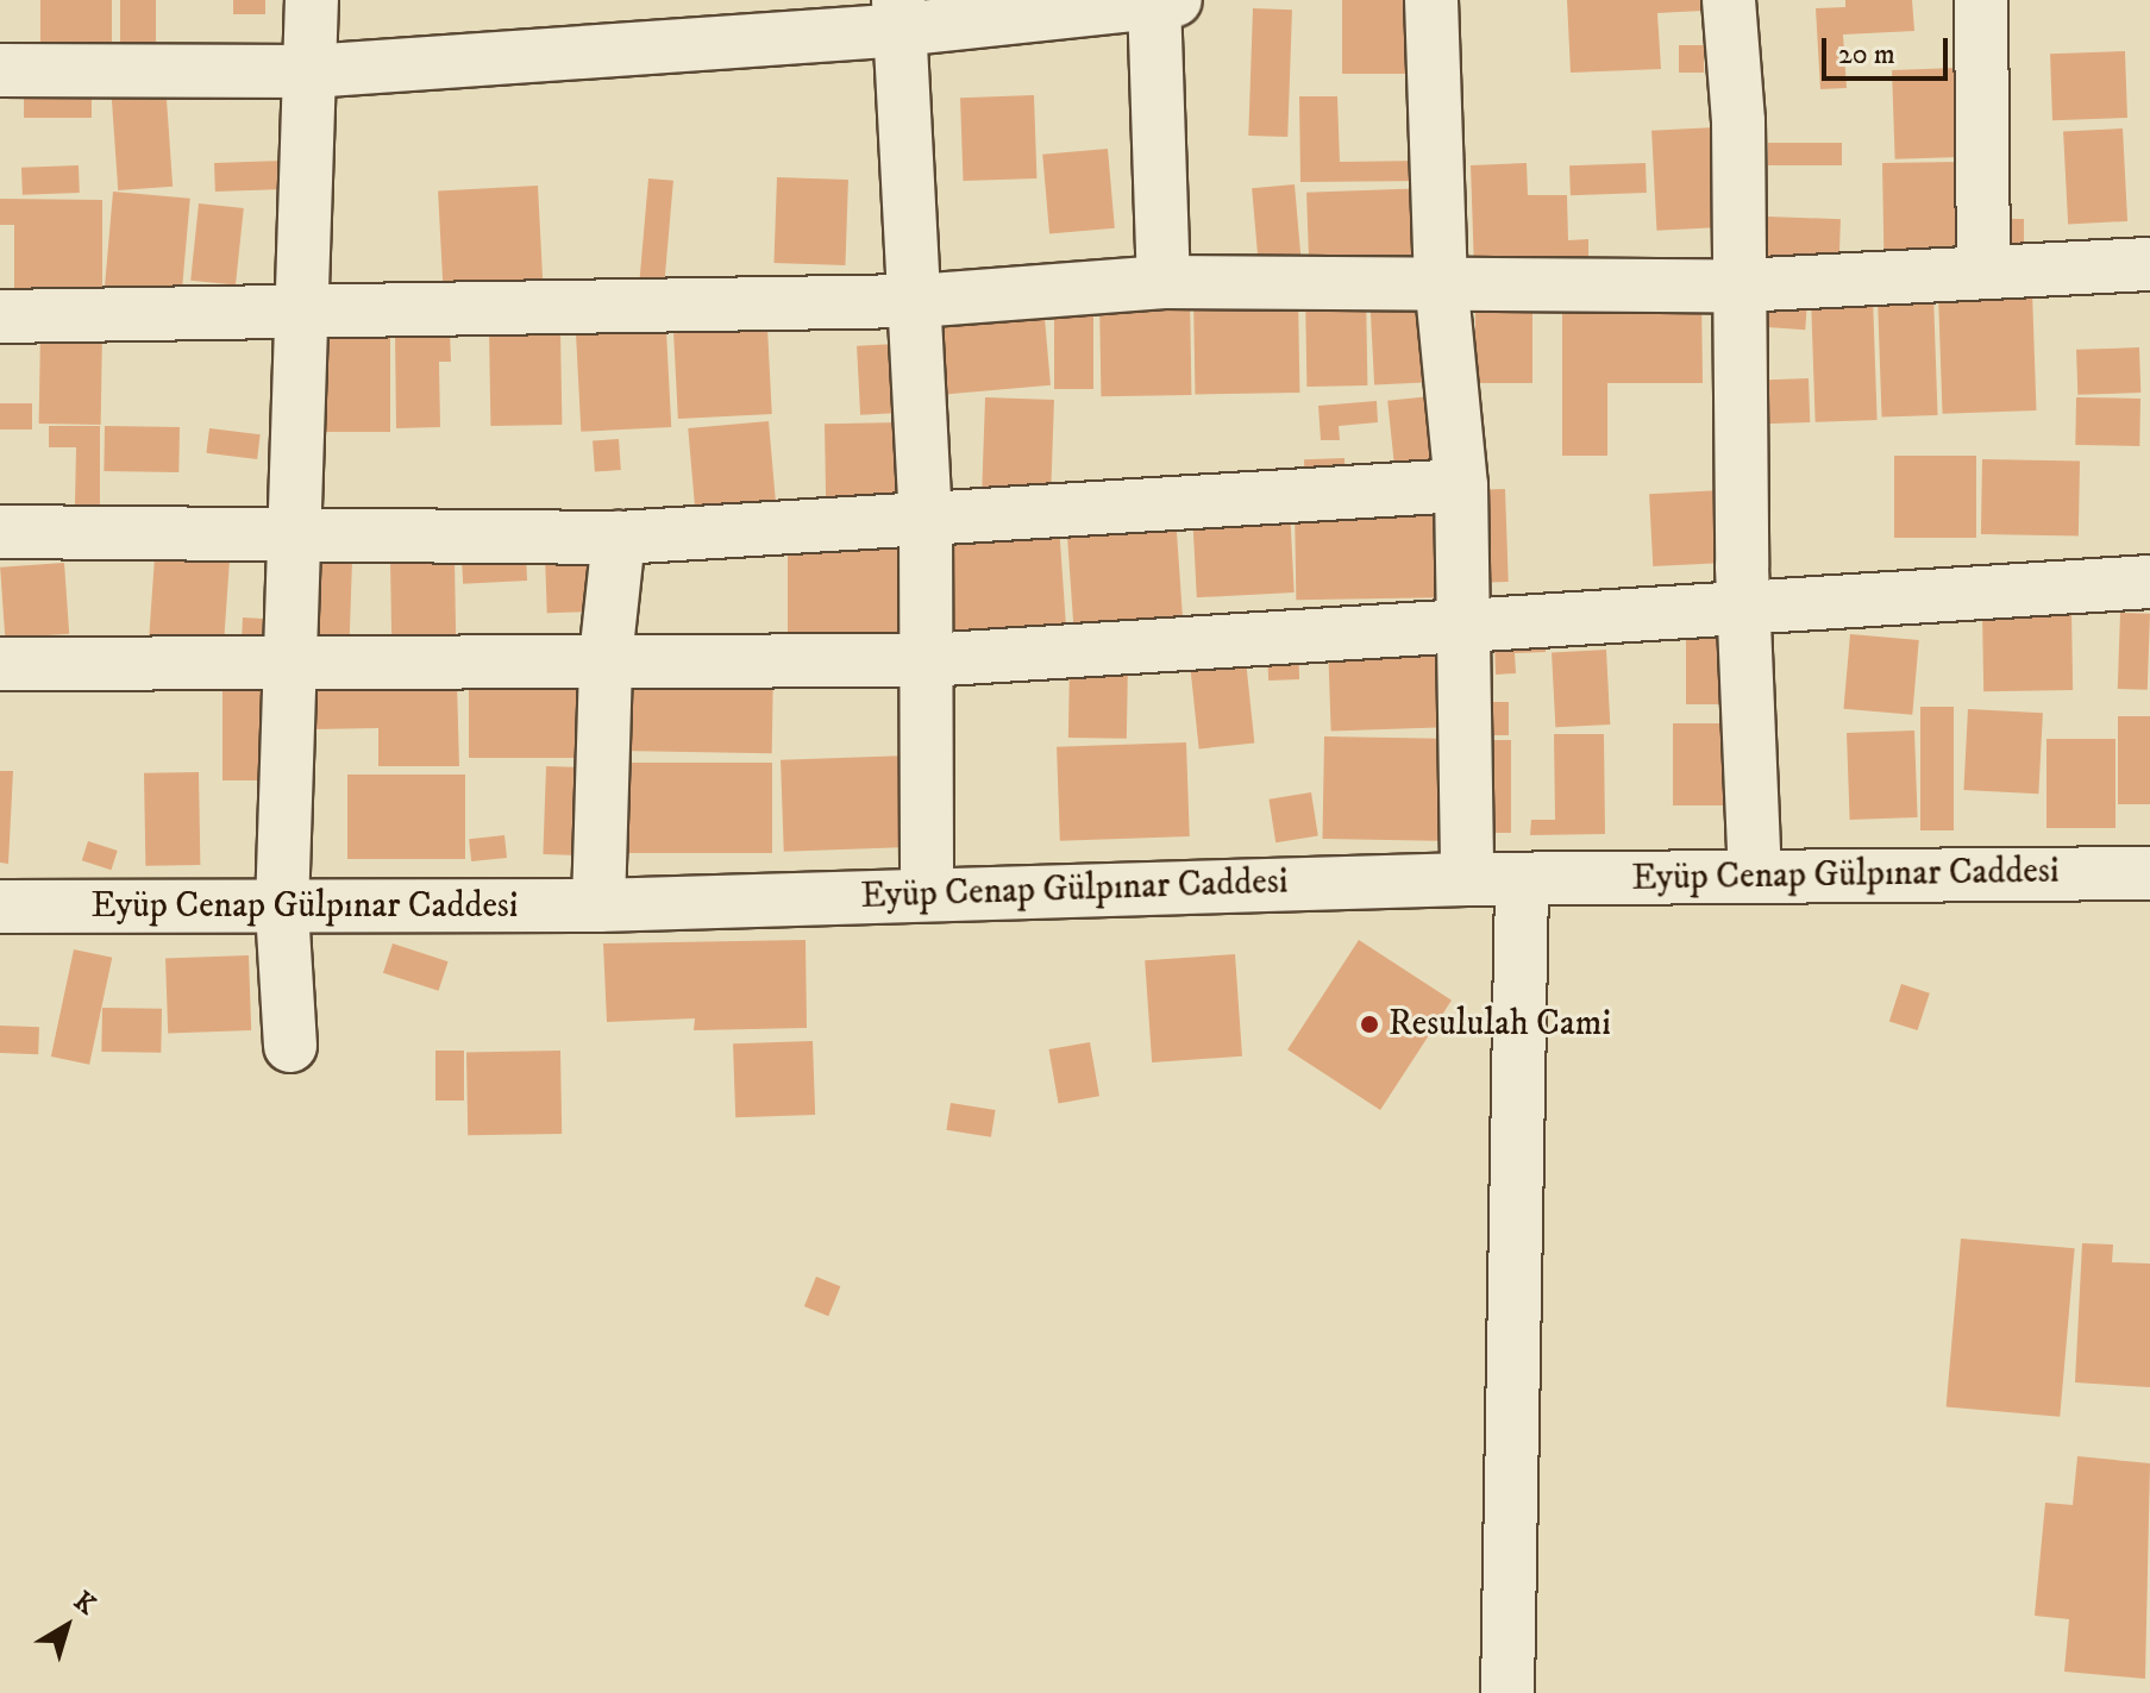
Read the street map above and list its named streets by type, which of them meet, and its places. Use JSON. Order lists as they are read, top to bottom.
{
  "streets": {
    "street": ["Eyüp Cenap Gülpınar Caddesi"]
  },
  "places": ["Resululah Cami"],
  "scale_bar": "20 m",
  "north": "top right"
}
